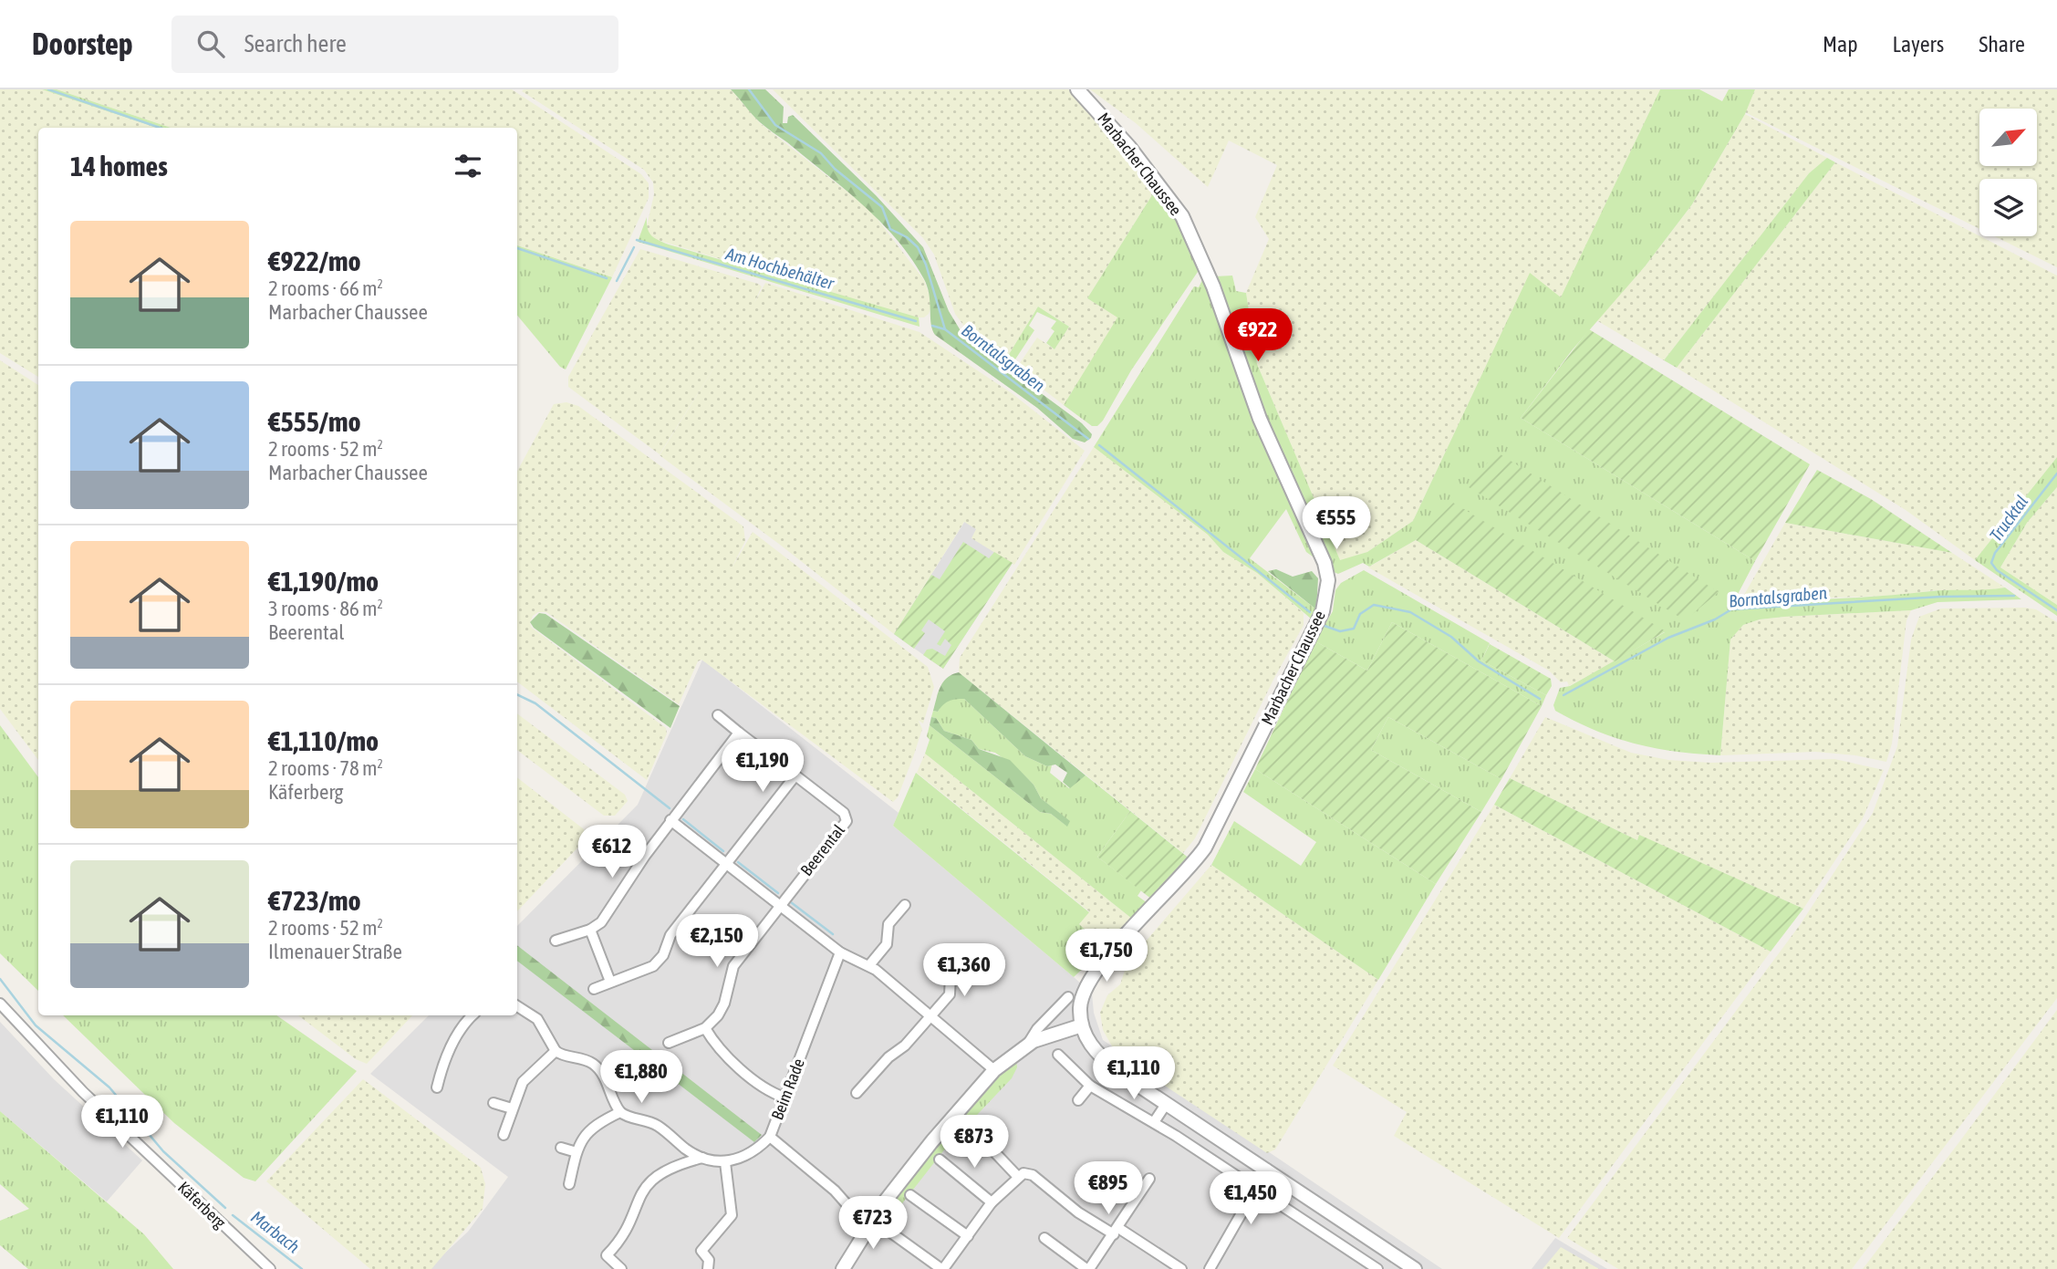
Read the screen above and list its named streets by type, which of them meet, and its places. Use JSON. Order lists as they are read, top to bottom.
{
  "streets": {
    "street": [
      "Marbacher Chaussee",
      "Beerental",
      "Beim Rade",
      "Käferberg"
    ]
  },
  "water": [
    "Am Hochbehälter",
    "Borntalsgraben",
    "Trucktal",
    "Marbach"
  ],
  "north": "top right",
  "page": {
    "header": "Doorstep",
    "search": "Search here",
    "nav": ["Map", "Layers", "Share"],
    "heading": "14 homes",
    "list": [
      {
        "name": "€922/mo",
        "note": "2 rooms · 66 m² · Marbacher Chaussee"
      },
      {
        "name": "€555/mo",
        "note": "2 rooms · 52 m² · Marbacher Chaussee"
      },
      {
        "name": "€1,190/mo",
        "note": "3 rooms · 86 m² · Beerental"
      },
      {
        "name": "€1,110/mo",
        "note": "2 rooms · 78 m² · Käferberg"
      },
      {
        "name": "€723/mo",
        "note": "2 rooms · 52 m² · Ilmenauer Straße"
      }
    ],
    "price": [
      "€922",
      "€555",
      "€1,190",
      "€612",
      "€2,150",
      "€1,750",
      "€1,360",
      "€1,110",
      "€1,880",
      "€1,110",
      "€873",
      "€895",
      "€1,450",
      "€723"
    ]
  }
}
